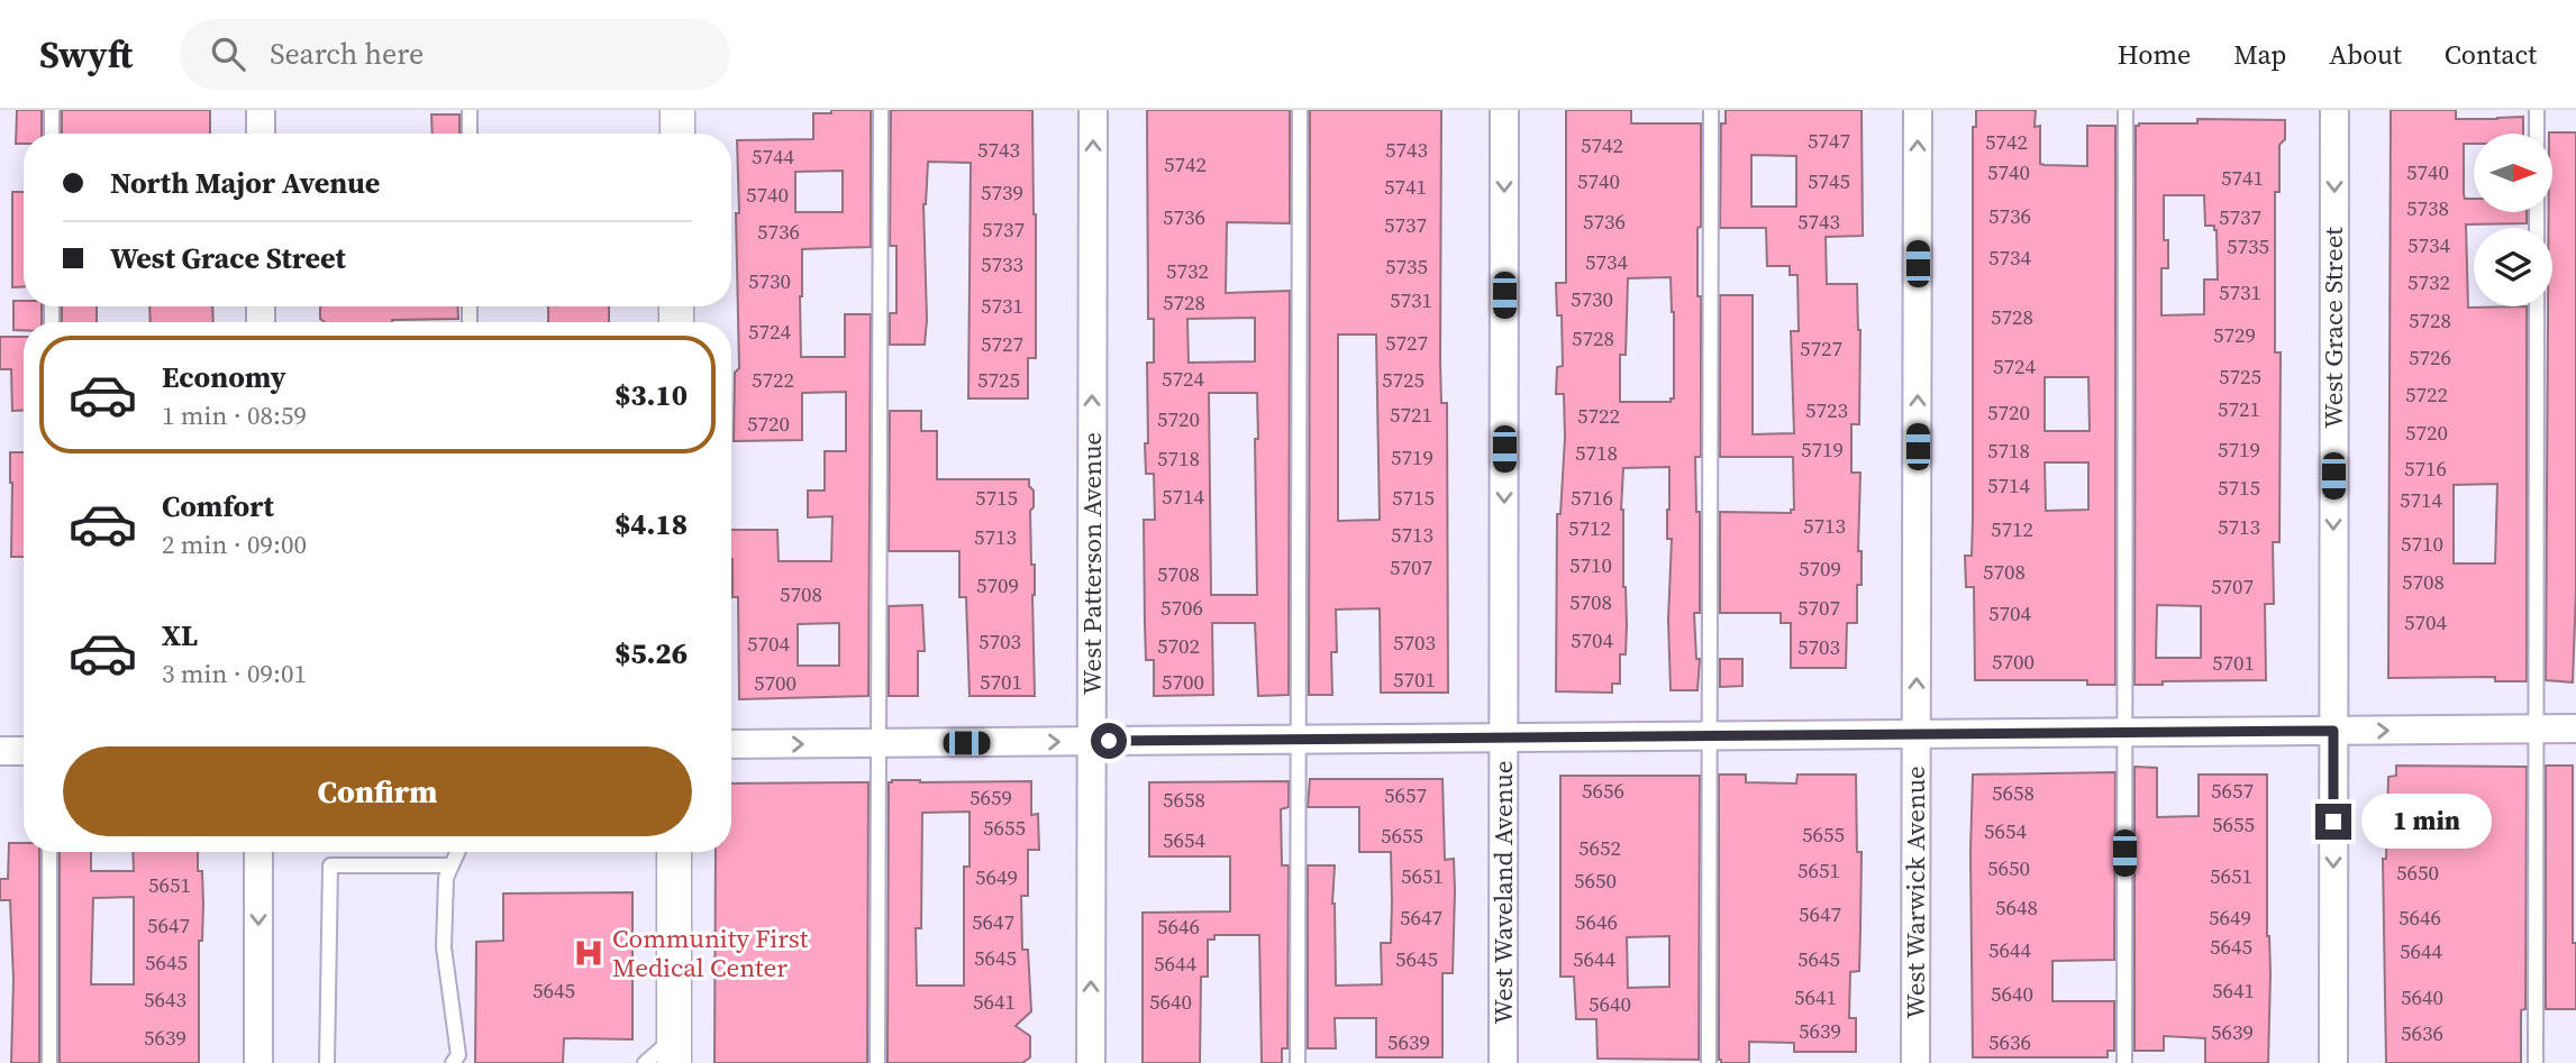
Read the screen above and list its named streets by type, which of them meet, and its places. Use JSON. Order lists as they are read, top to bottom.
{
  "streets": {
    "street": [
      "West Grace Street",
      "West Patterson Avenue",
      "West Waveland Avenue",
      "West Warwick Avenue"
    ]
  },
  "one_way": [
    "West Grace Street",
    "West Patterson Avenue",
    "West Waveland Avenue",
    "West Warwick Avenue"
  ],
  "places": {
    "hospital": ["Community First Medical Center"]
  },
  "house_numbers": [
    "5747",
    "5742",
    "5742",
    "5743",
    "5743",
    "5744",
    "5742",
    "5740",
    "5740",
    "5741",
    "5740",
    "5745",
    "5741",
    "5739",
    "5740",
    "5738",
    "5736",
    "5736",
    "5737",
    "5736",
    "5743",
    "5737",
    "5737",
    "5736",
    "5734",
    "5735",
    "5734",
    "5734",
    "5733",
    "5735",
    "5732",
    "5730",
    "5732",
    "5731",
    "5730",
    "5731",
    "5728",
    "5731",
    "5728",
    "5728",
    "5724",
    "5729",
    "5728",
    "5727",
    "5727",
    "5727",
    "5726",
    "5724",
    "5725",
    "5724",
    "5722",
    "5725",
    "5725",
    "5722",
    "5721",
    "5723",
    "5720",
    "5721",
    "5722",
    "5720",
    "5720",
    "5720",
    "5719",
    "5719",
    "5718",
    "5718",
    "5719",
    "5718",
    "5716",
    "5714",
    "5715",
    "5714",
    "5715",
    "5715",
    "5716",
    "5714",
    "5713",
    "5713",
    "5712",
    "5712",
    "5713",
    "5713",
    "5710",
    "5710",
    "5707",
    "5709",
    "5708",
    "5708",
    "5708",
    "5709",
    "5707",
    "5708",
    "5708",
    "5706",
    "5707",
    "5704",
    "5704",
    "5704",
    "5703",
    "5703",
    "5704",
    "5702",
    "5703",
    "5700",
    "5701",
    "5701",
    "5701",
    "5700",
    "5700",
    "5656",
    "5657",
    "5658",
    "5657",
    "5659",
    "5658",
    "5655",
    "5655",
    "5654",
    "5655",
    "5655",
    "5654",
    "5652",
    "5650",
    "5651",
    "5650",
    "5651",
    "5651",
    "5649",
    "5650",
    "5651",
    "5648",
    "5647",
    "5647",
    "5649",
    "5646",
    "5647",
    "5646",
    "5647",
    "5646",
    "5645",
    "5644",
    "5644",
    "5645",
    "5645",
    "5644",
    "5645",
    "5645",
    "5644",
    "5645",
    "5641",
    "5640",
    "5641",
    "5640",
    "5643",
    "5641",
    "5640",
    "5640",
    "5639",
    "5639",
    "5636",
    "5639",
    "5639",
    "5636"
  ],
  "north": "right",
  "page": {
    "header": "Swyft",
    "search": "Search here",
    "nav": [
      "Home",
      "Map",
      "About",
      "Contact"
    ],
    "banner": ["North Major Avenue", "West Grace Street"],
    "list": [
      {
        "name": "Economy",
        "note": "1 min · 08:59",
        "value": "$3.10"
      },
      {
        "name": "Comfort",
        "note": "2 min · 09:00",
        "value": "$4.18"
      },
      {
        "name": "XL",
        "note": "3 min · 09:01",
        "value": "$5.26"
      }
    ],
    "buttons": "Confirm",
    "bubble": "1 min"
  }
}
